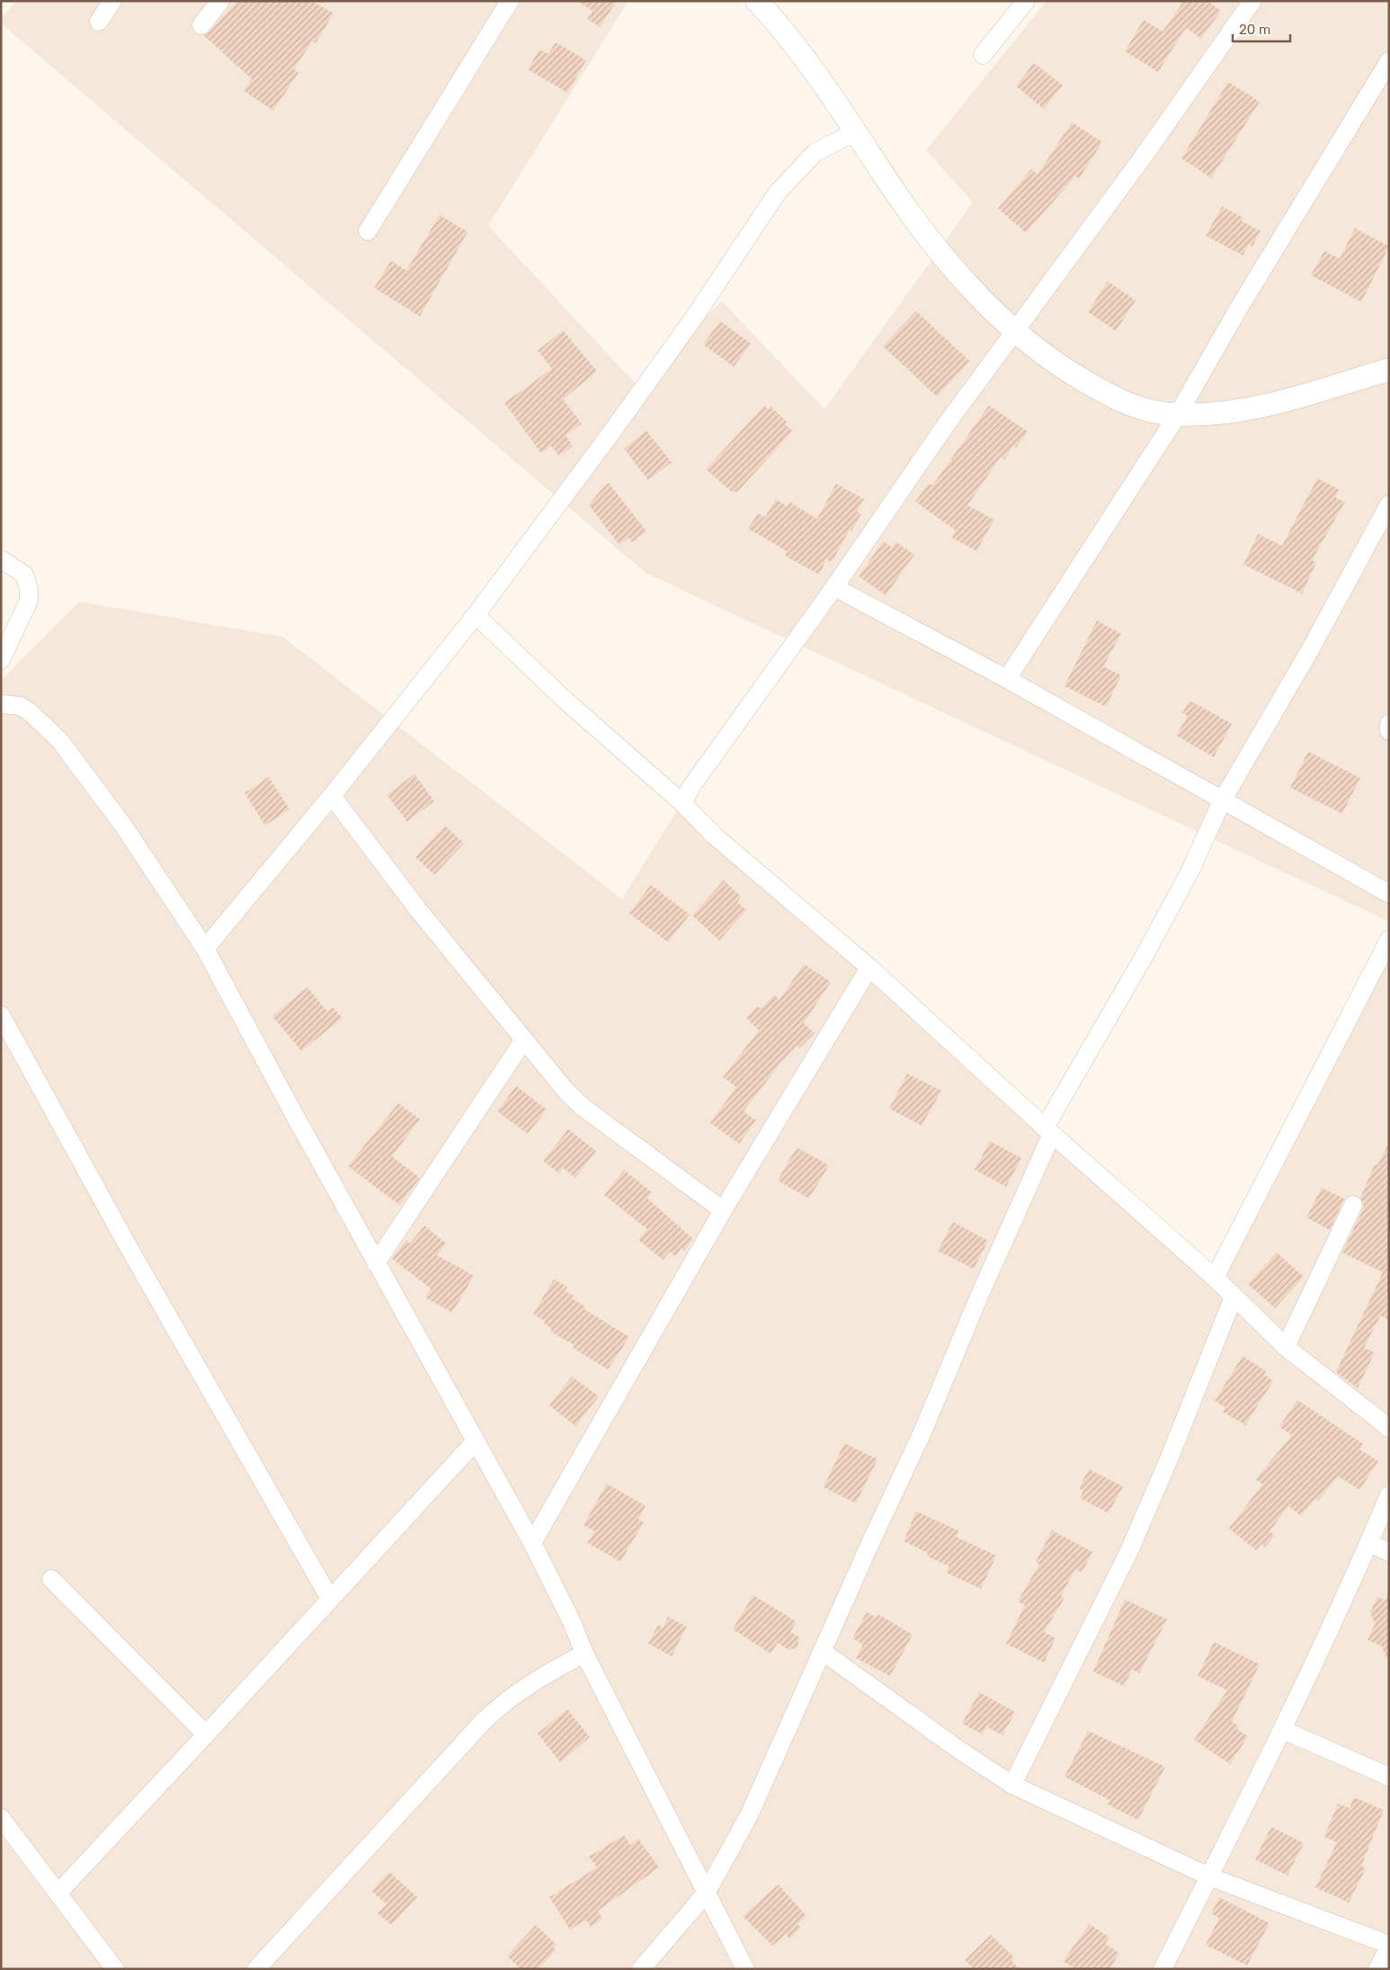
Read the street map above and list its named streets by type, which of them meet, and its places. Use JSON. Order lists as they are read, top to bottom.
{
  "scale_bar": "20 m"
}
